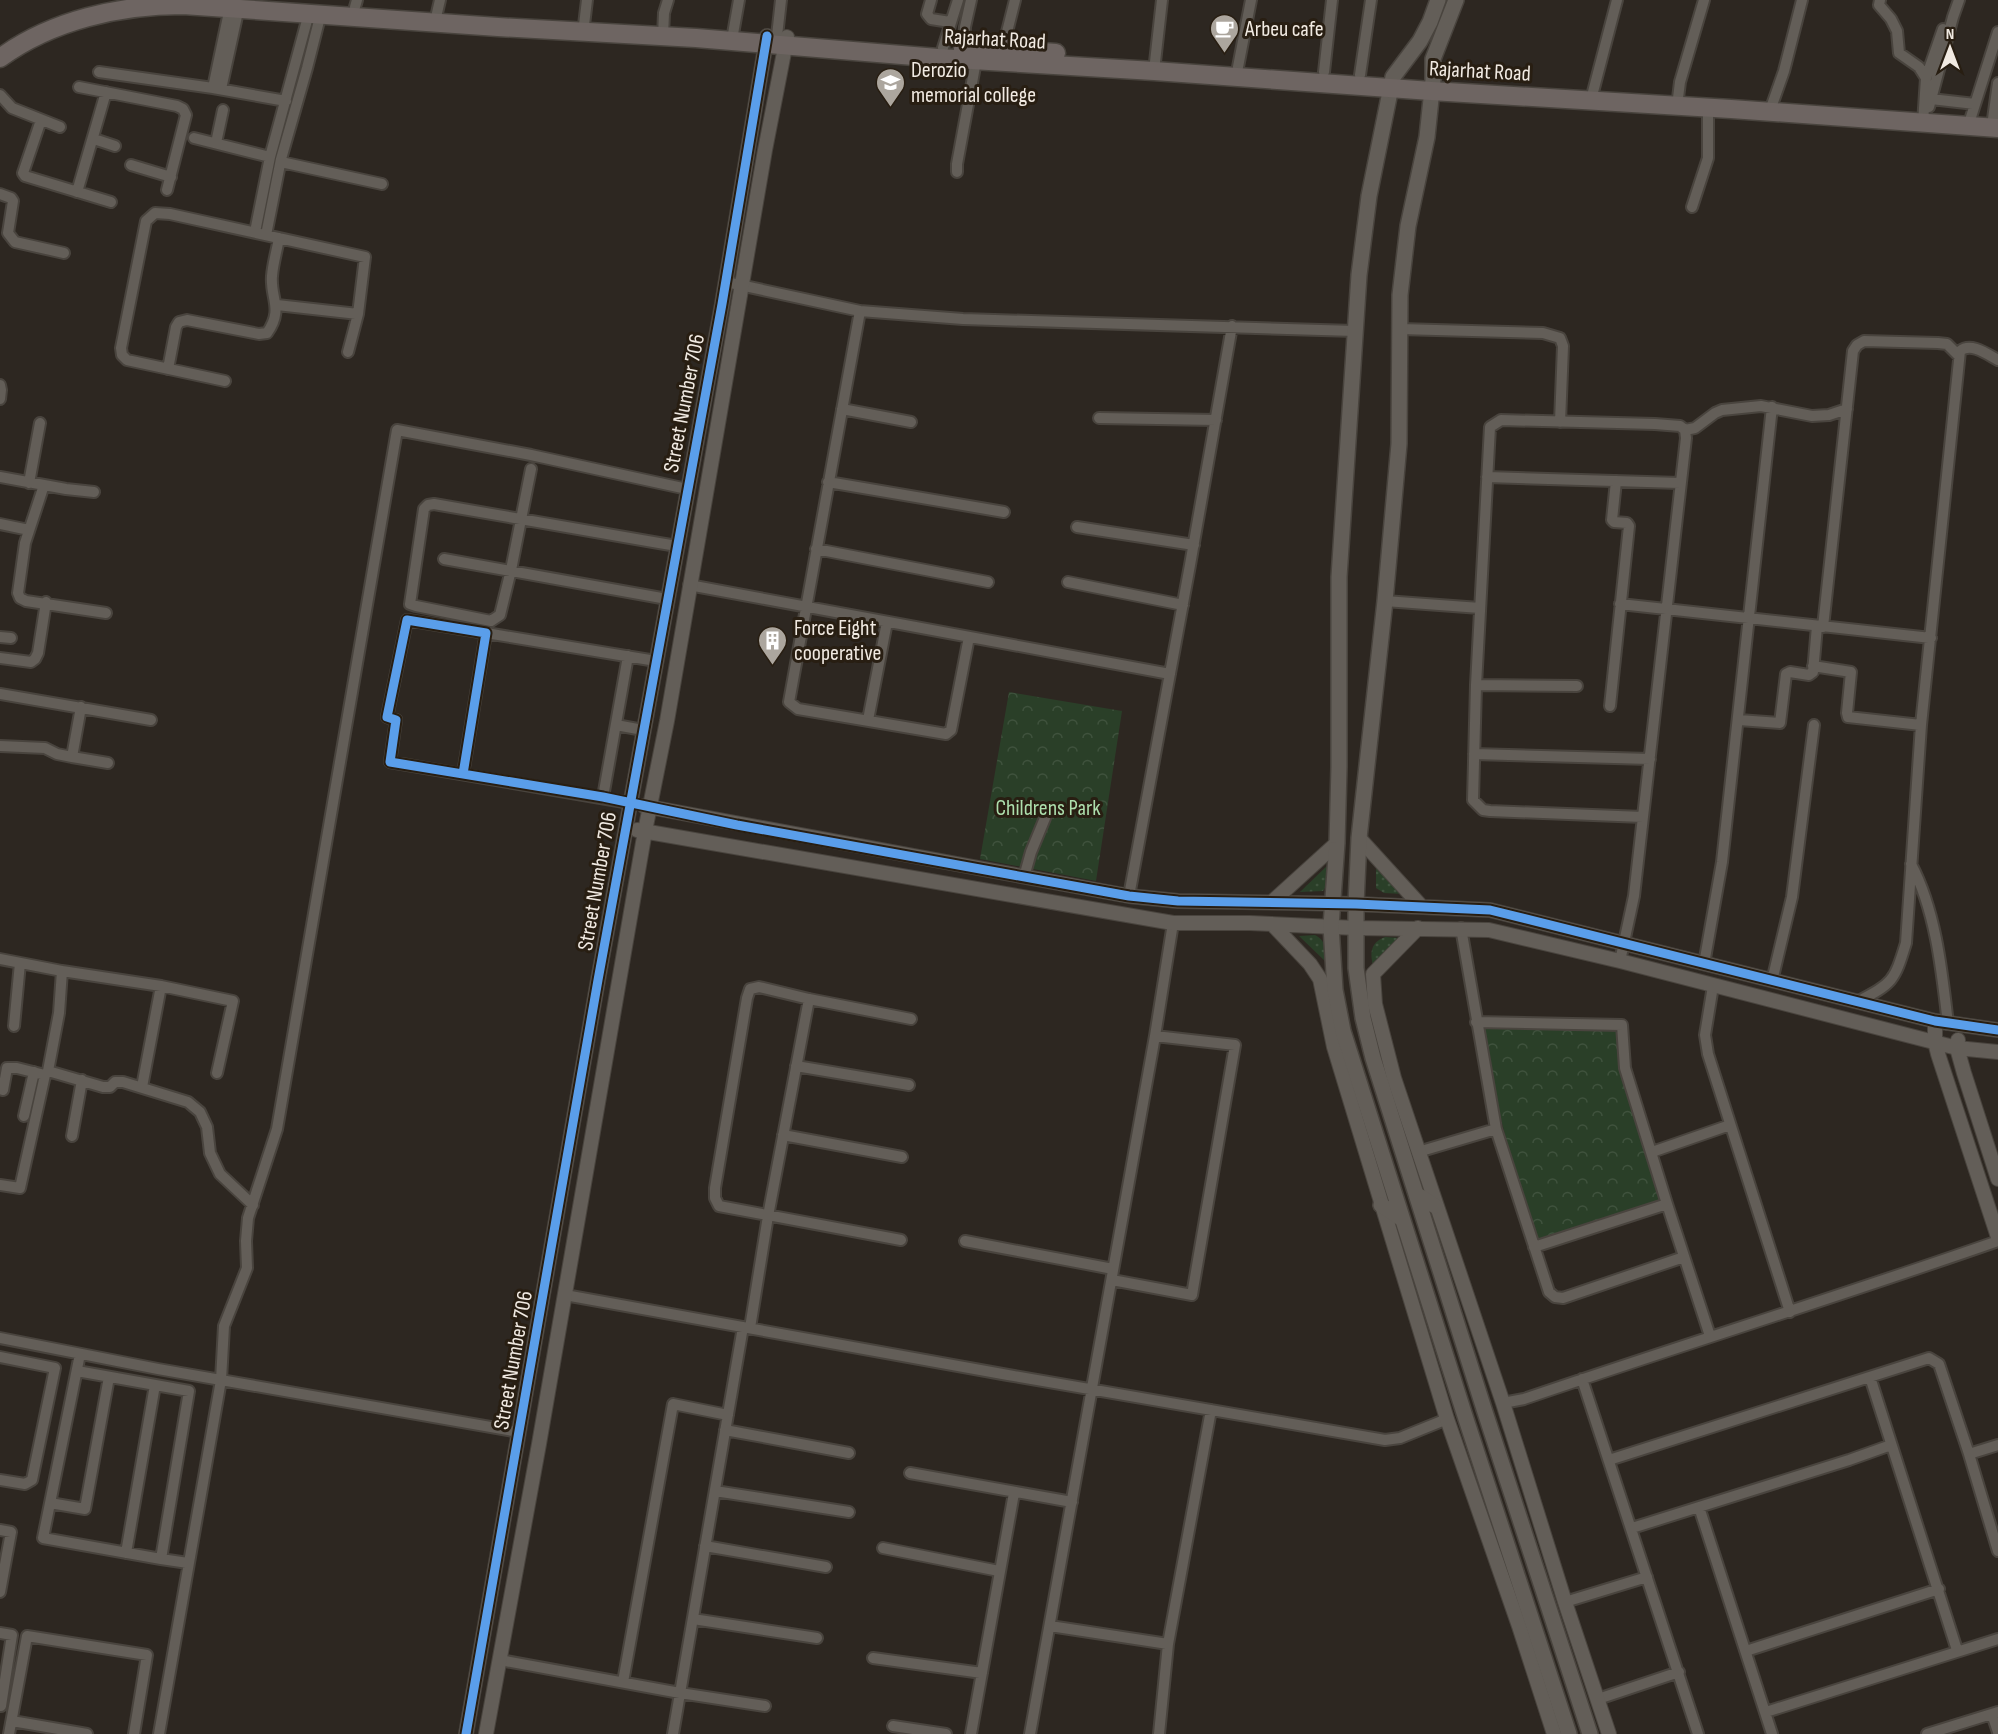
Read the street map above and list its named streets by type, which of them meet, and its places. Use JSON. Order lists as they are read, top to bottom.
{
  "streets": {
    "main road": ["Rajarhat Road"],
    "street": ["Street Number 706"]
  },
  "crossings": [
    ["Rajarhat Road", "Street Number 706"]
  ],
  "parks": ["Childrens Park"],
  "places": {
    "cafe": ["Arbeu cafe"],
    "school or university": ["Derozio memorial college"],
    "building": ["Force Eight cooperative"]
  },
  "north": "top"
}
